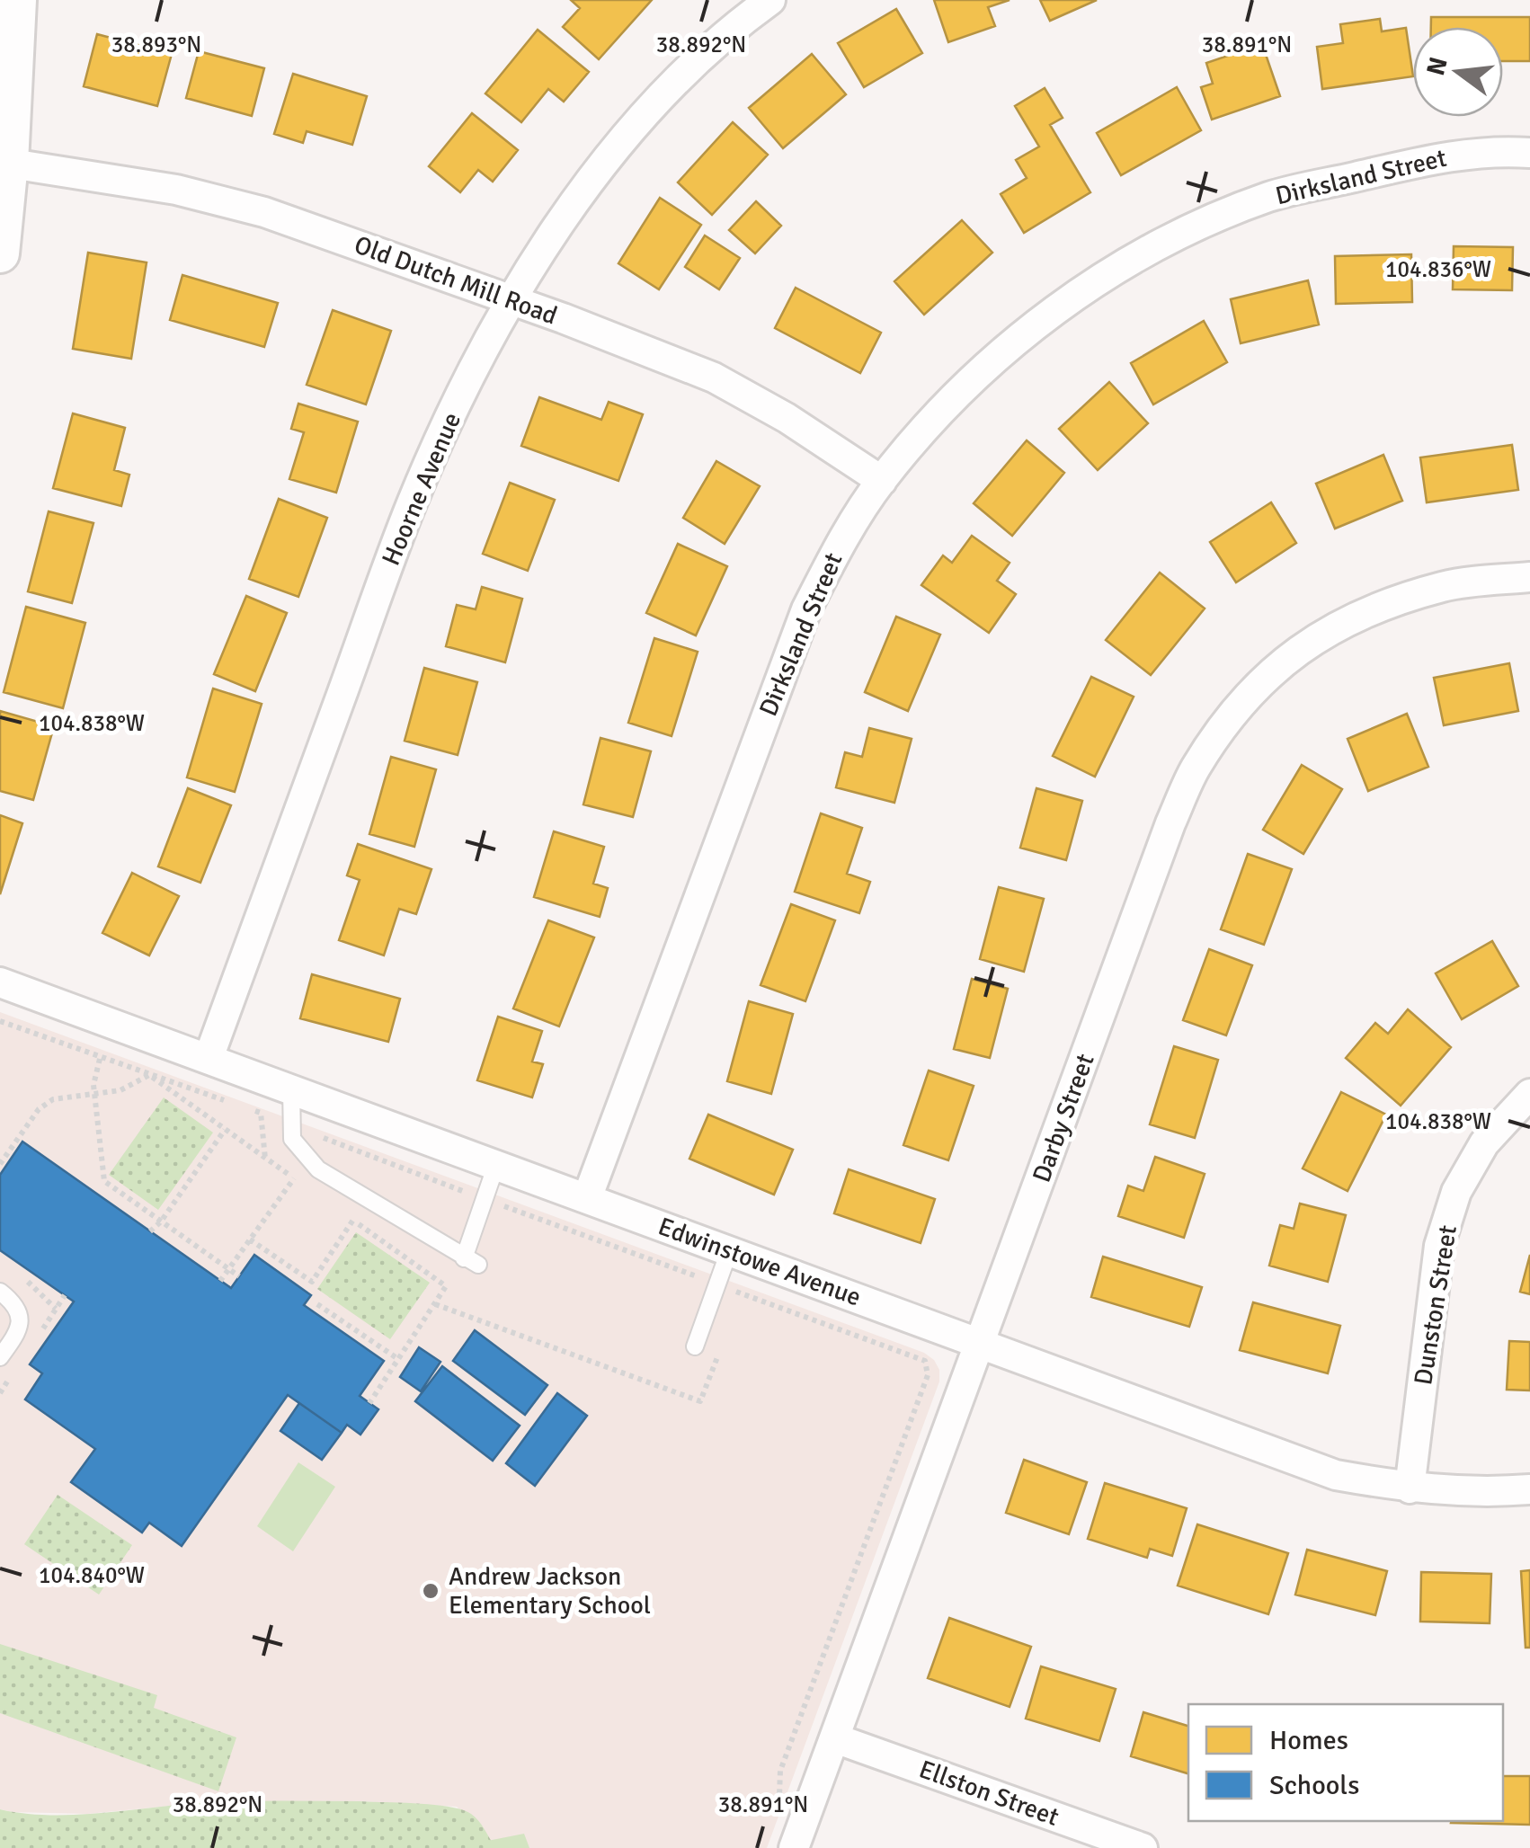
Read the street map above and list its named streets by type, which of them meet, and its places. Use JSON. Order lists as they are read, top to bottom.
{
  "streets": {
    "street": [
      "Dirksland Street",
      "Old Dutch Mill Road",
      "Hoorne Avenue",
      "Darby Street",
      "Edwinstowe Avenue",
      "Dunston Street",
      "Ellston Street"
    ]
  },
  "crossings": [
    ["Dirksland Street", "Old Dutch Mill Road"],
    ["Dirksland Street", "Edwinstowe Avenue"],
    ["Old Dutch Mill Road", "Hoorne Avenue"],
    ["Hoorne Avenue", "Edwinstowe Avenue"],
    ["Darby Street", "Edwinstowe Avenue"],
    ["Darby Street", "Ellston Street"],
    ["Edwinstowe Avenue", "Dunston Street"]
  ],
  "places": ["Andrew Jackson Elementary School"],
  "legend": ["Homes", "Schools"],
  "north": "left",
  "coordinates": [
    "38.893°N",
    "38.892°N",
    "38.891°N",
    "104.836°W",
    "104.838°W",
    "104.840°W"
  ]
}
